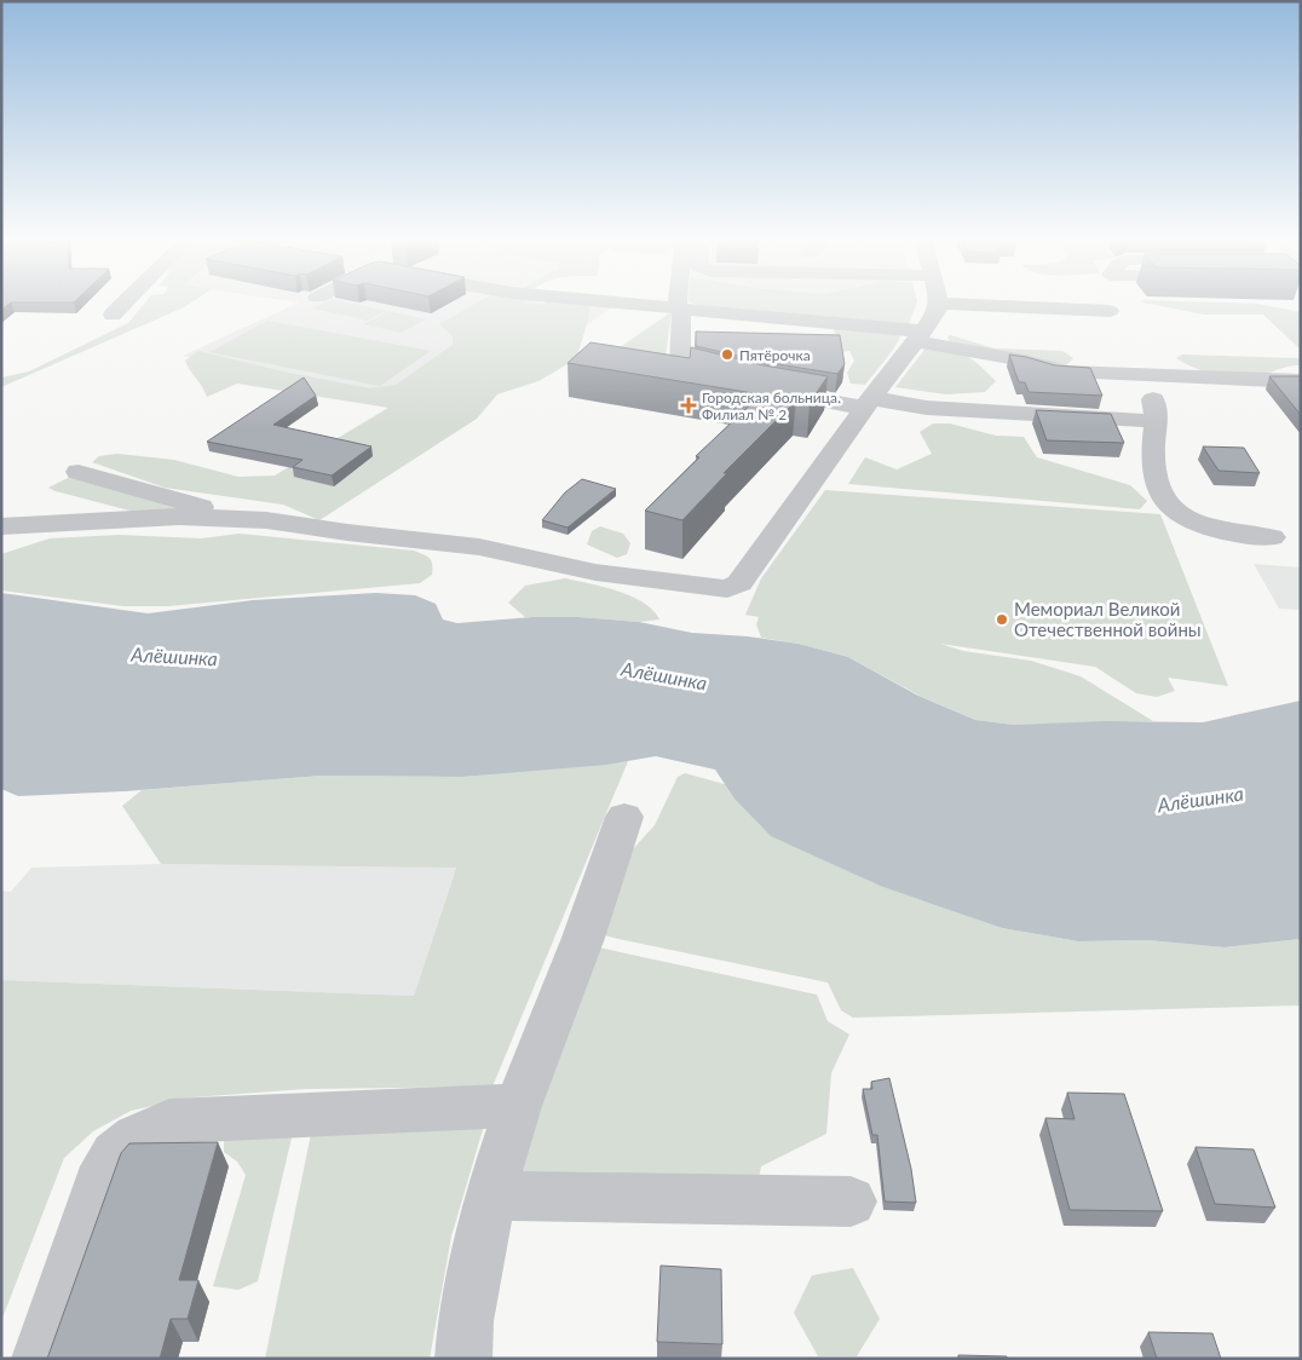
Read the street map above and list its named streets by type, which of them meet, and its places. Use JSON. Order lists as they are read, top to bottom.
{
  "water": ["Алёшинка"],
  "places": {
    "other": ["Пятёрочка", "Мемориал Великой Отечественной войны"],
    "health": ["Городская больница. Филиал № 2"]
  }
}
